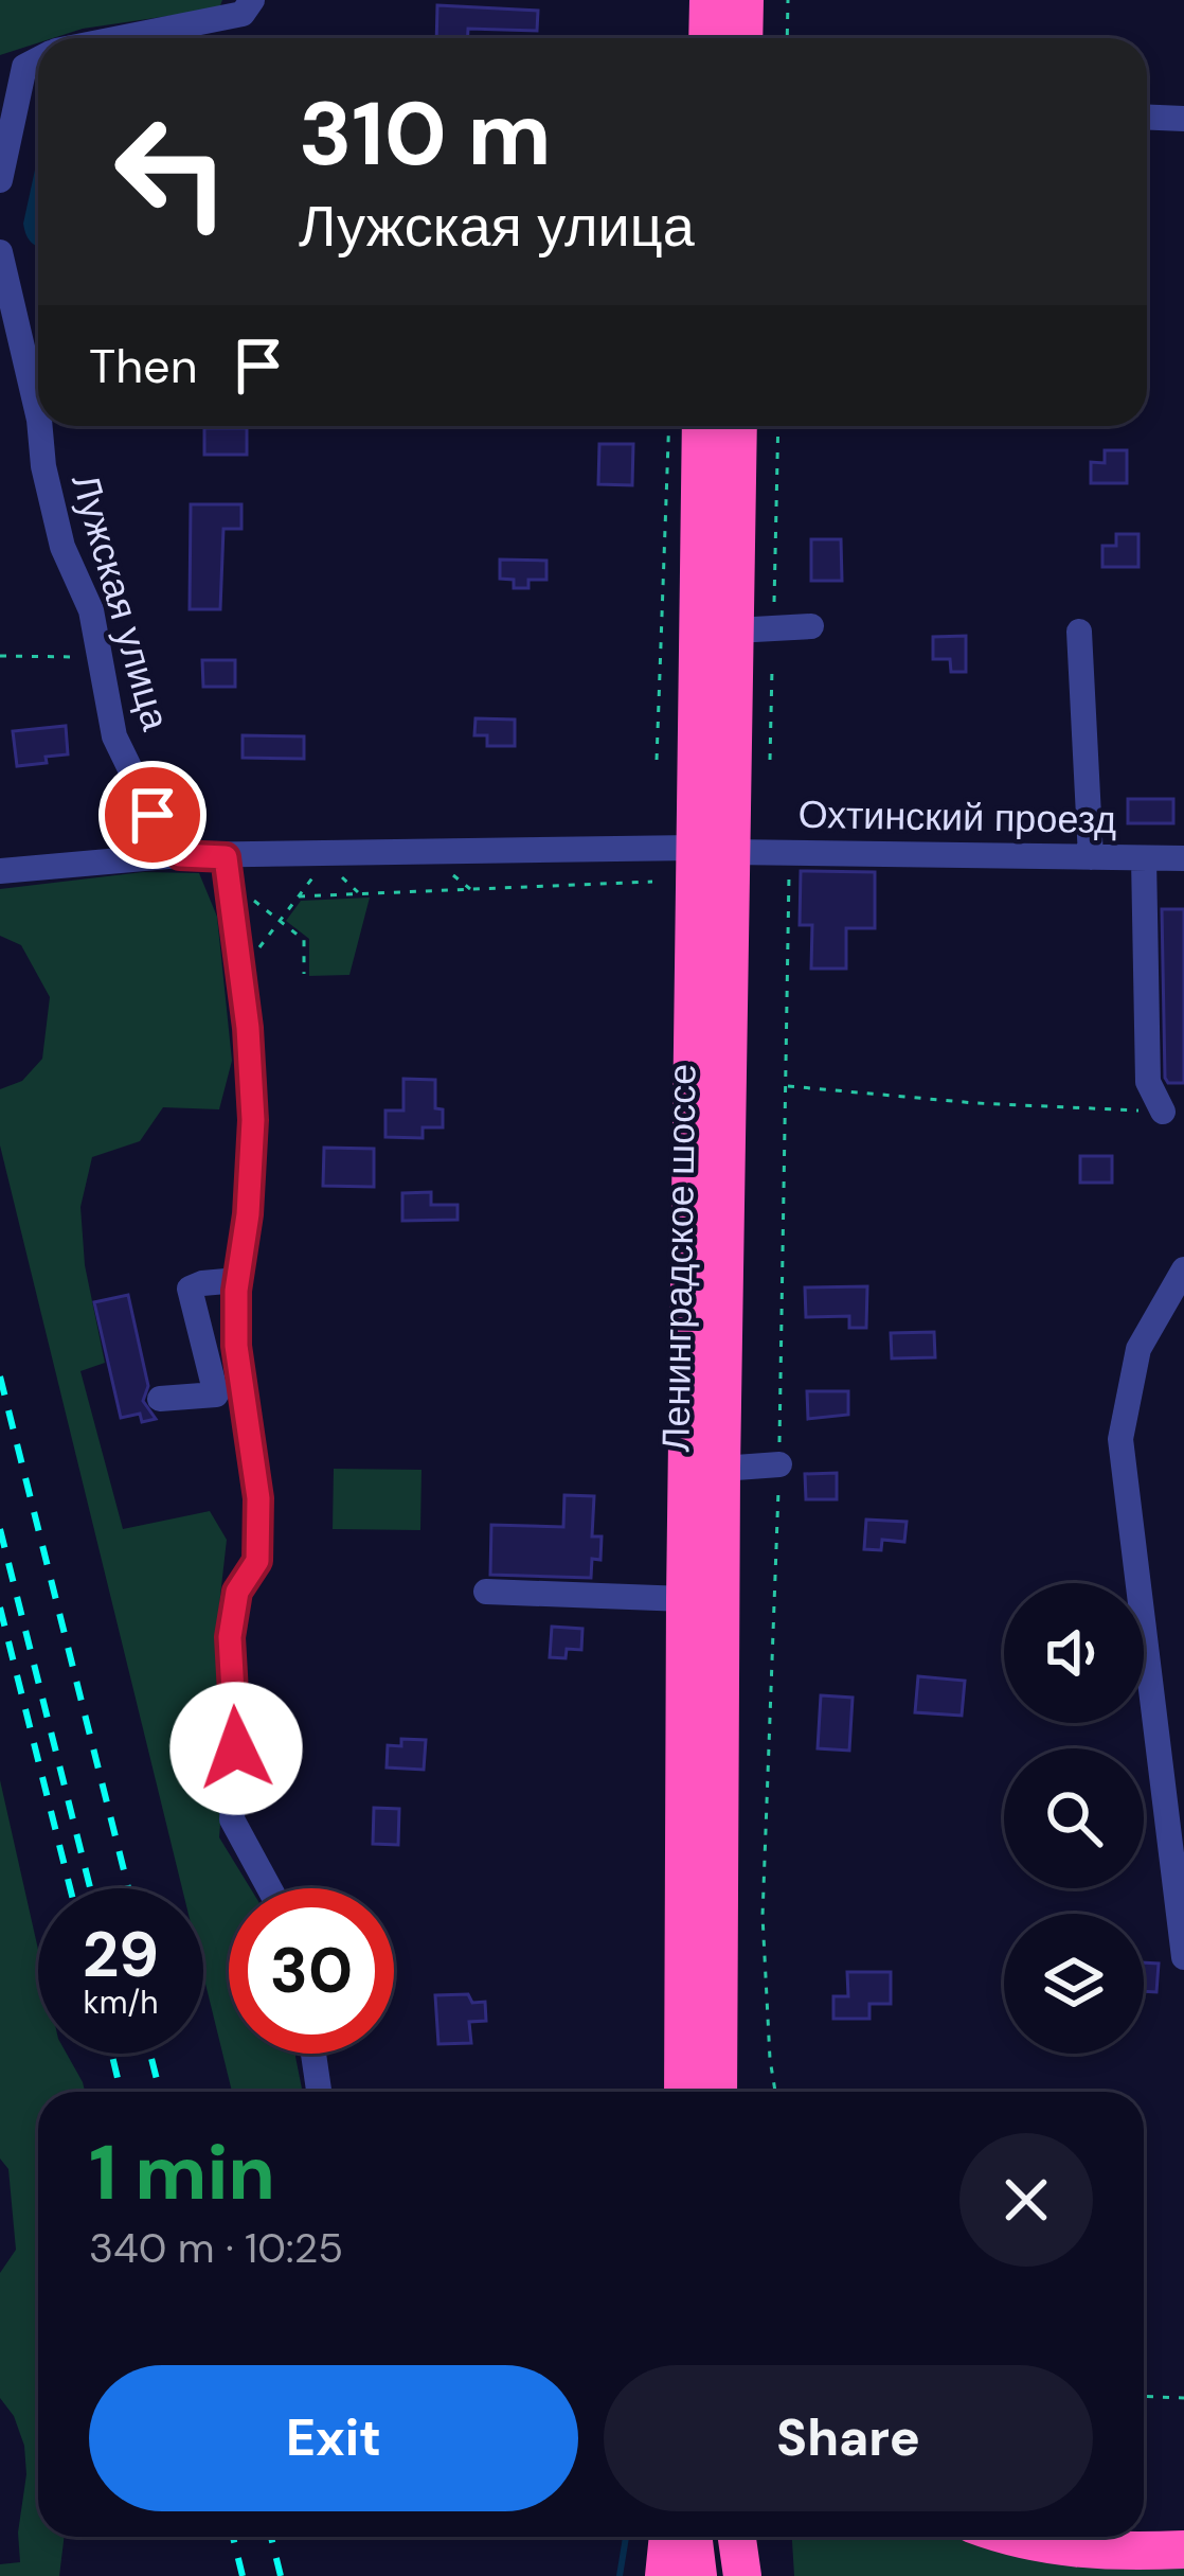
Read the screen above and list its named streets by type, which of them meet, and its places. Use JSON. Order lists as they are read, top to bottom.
{
  "streets": {
    "highway": ["Ленинградское шоссе"],
    "street": ["Лужская улица", "Охтинский проезд"]
  },
  "crossings": [
    ["Лужская улица", "Охтинский проезд"],
    ["Охтинский проезд", "Ленинградское шоссе"]
  ],
  "page": {
    "turn": ["310 m", "Лужская улица"],
    "then": "Then",
    "speed": "29 km/h",
    "limit": "30",
    "heading": ["1 min", "340 m · 10:25"],
    "buttons": ["Exit", "Share"]
  }
}
